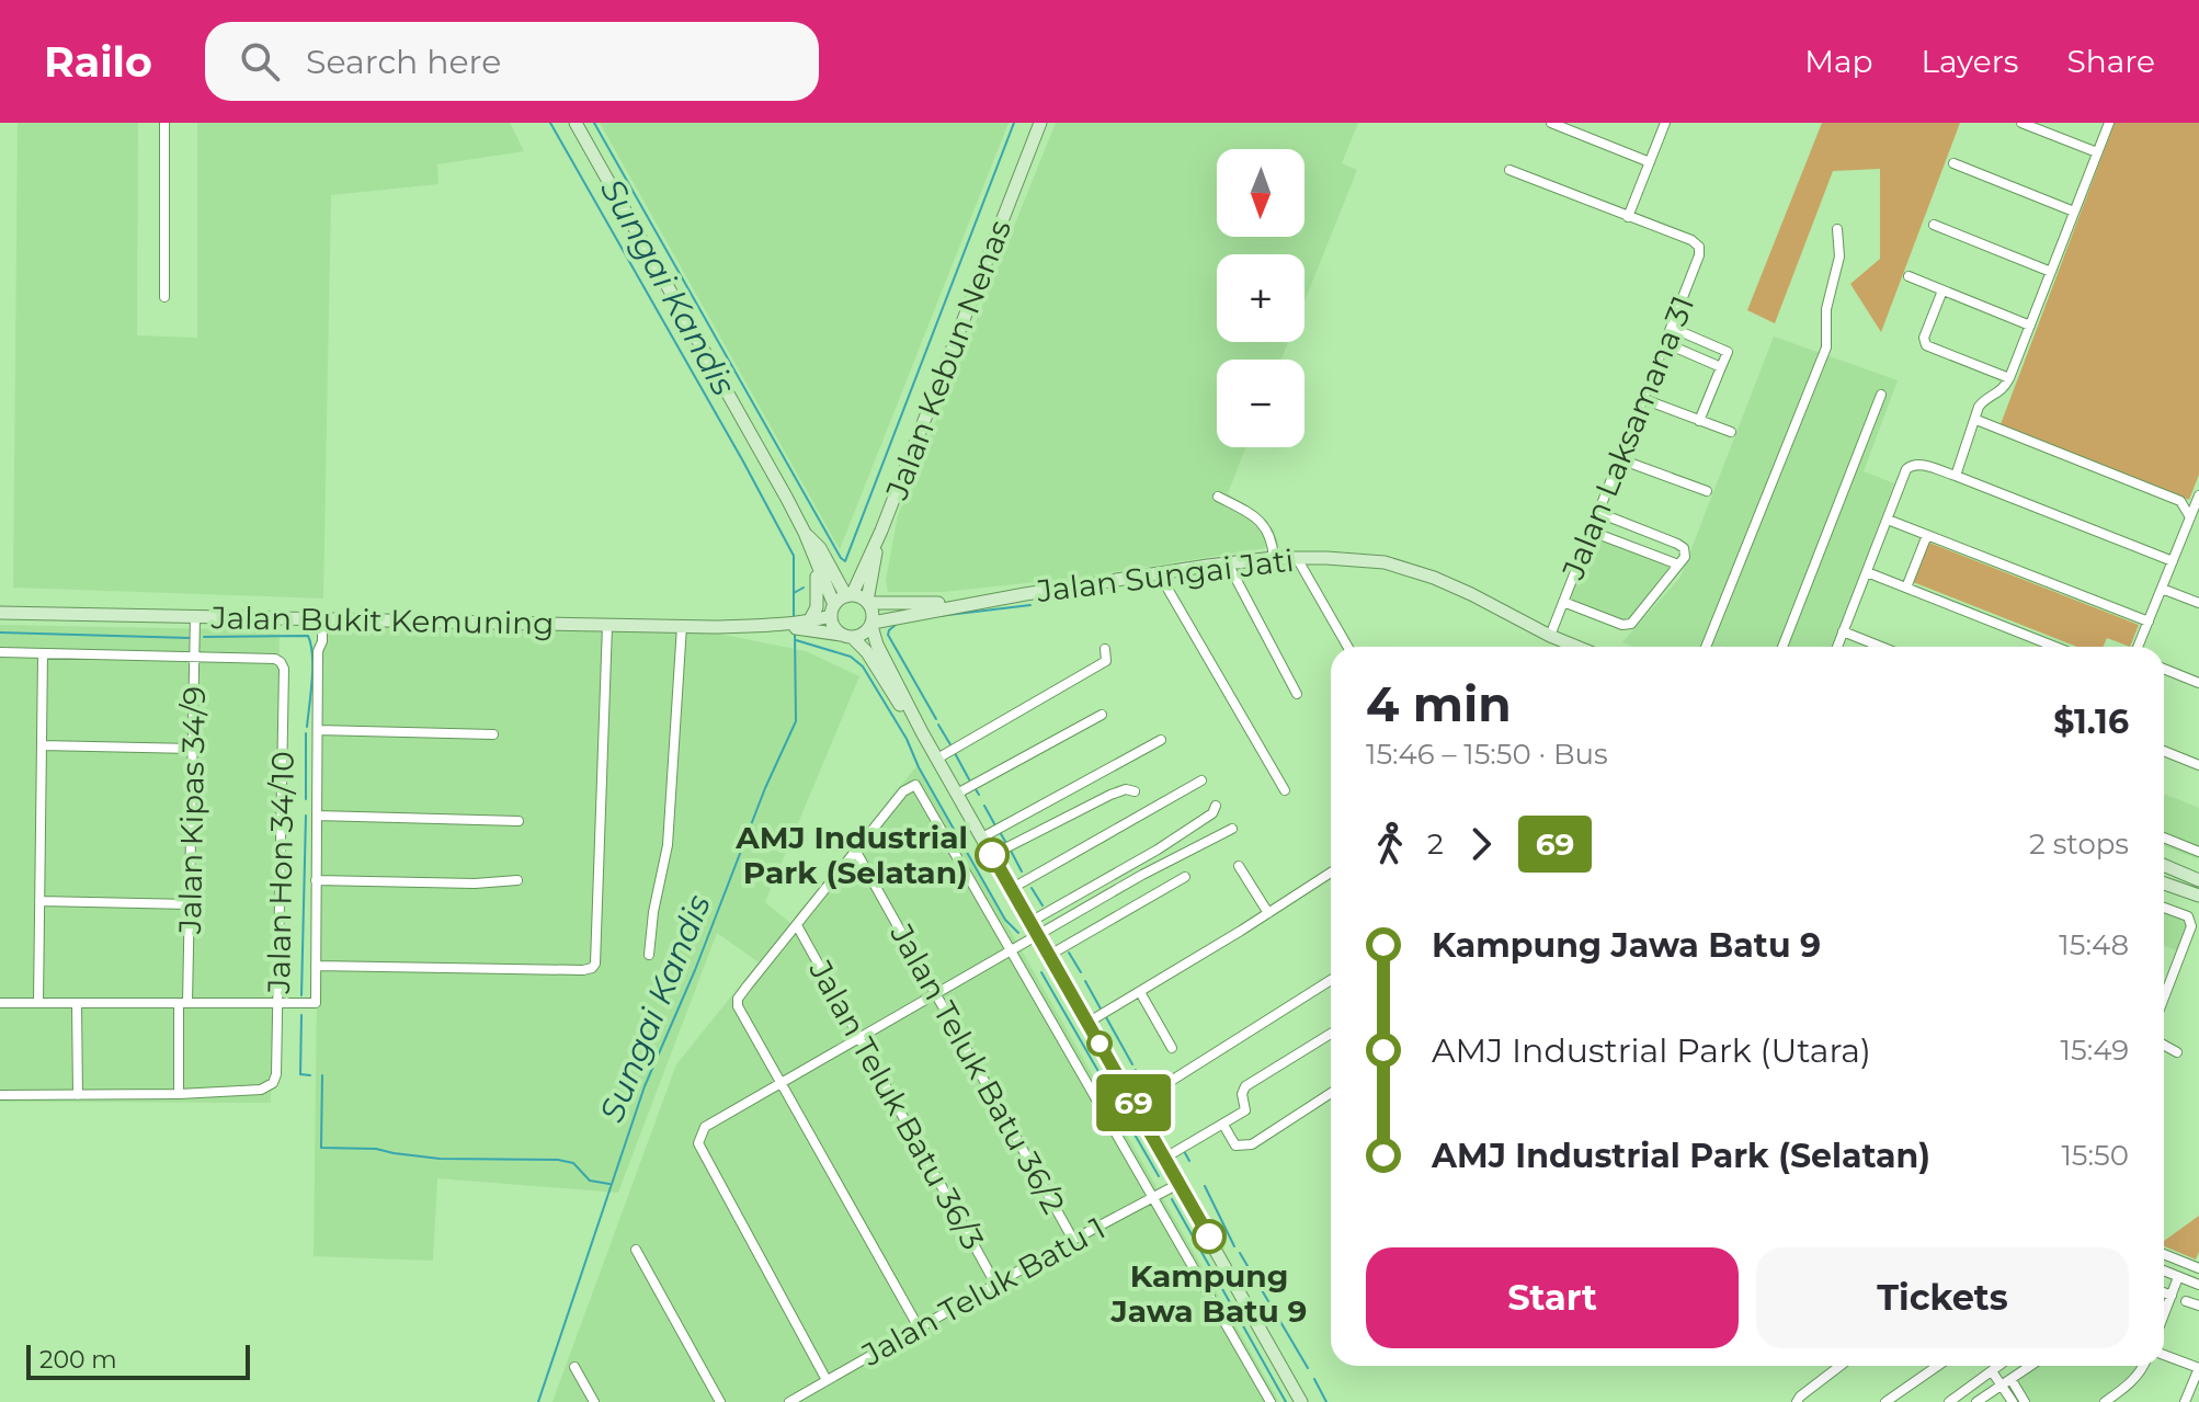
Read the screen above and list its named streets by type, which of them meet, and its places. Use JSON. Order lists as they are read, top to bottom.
{
  "streets": {
    "main road": ["Jalan Kebun Nenas", "Jalan Sungai Jati", "Jalan Bukit Kemuning"],
    "street": [
      "Jalan Laksamana 31",
      "Jalan Kipas 34/9",
      "Jalan Hon 34/10",
      "Jalan Teluk Batu 36/2",
      "Jalan Teluk Batu 36/3",
      "Jalan Teluk Batu 1"
    ]
  },
  "crossings": [
    ["Jalan Kebun Nenas", "Jalan Sungai Jati"],
    ["Jalan Kebun Nenas", "Jalan Bukit Kemuning"],
    ["Jalan Laksamana 31", "Jalan Sungai Jati"],
    ["Jalan Sungai Jati", "Jalan Bukit Kemuning"],
    ["Jalan Bukit Kemuning", "Jalan Kipas 34/9"],
    ["Jalan Kipas 34/9", "Jalan Hon 34/10"],
    ["Jalan Teluk Batu 36/2", "Jalan Teluk Batu 1"],
    ["Jalan Teluk Batu 36/3", "Jalan Teluk Batu 1"]
  ],
  "water": ["Sungai Kandis"],
  "places": ["AMJ Industrial Park (Selatan)", "Kampung Jawa Batu 9"],
  "lines": ["bus line 69"],
  "scale_bar": "200 m",
  "north": "bottom",
  "page": {
    "header": "Railo",
    "search": "Search here",
    "nav": ["Map", "Layers", "Share"],
    "on_map": "69",
    "map_buttons": ["+", "−"],
    "heading": ["4 min", "15:46 – 15:50 · Bus", "$1.16"],
    "legs": ["2", "69", "2 stops"],
    "list": [
      {
        "name": "Kampung Jawa Batu 9",
        "value": "15:48"
      },
      {
        "name": "AMJ Industrial Park (Utara)",
        "value": "15:49"
      },
      {
        "name": "AMJ Industrial Park (Selatan)",
        "value": "15:50"
      }
    ],
    "buttons": ["Start", "Tickets"],
    "scale": "200 m"
  }
}
